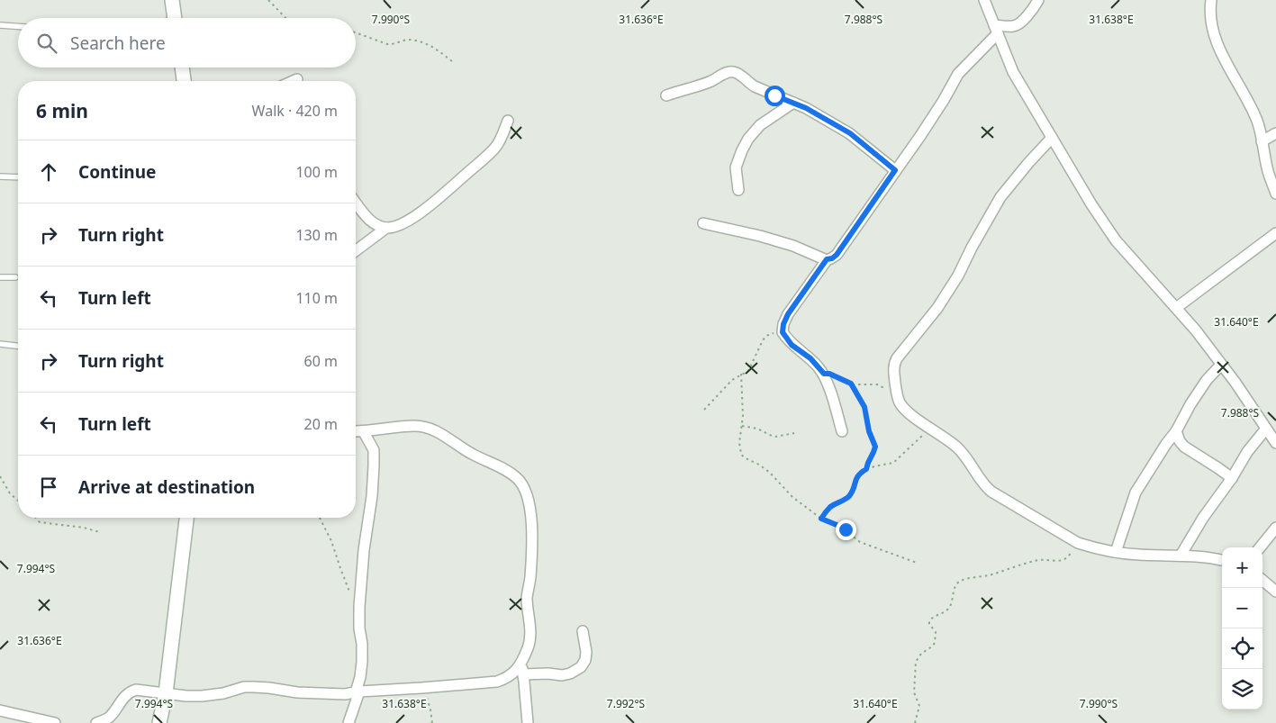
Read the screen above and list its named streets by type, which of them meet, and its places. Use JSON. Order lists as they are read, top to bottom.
{
  "page": {
    "search": "Search here",
    "heading": ["6 min", "Walk · 420 m"],
    "list": [
      ["Continue", "100 m"],
      ["Turn right", "130 m"],
      ["Turn left", "110 m"],
      ["Turn right", "60 m"],
      ["Turn left", "20 m"],
      "Arrive at destination"
    ],
    "map_buttons": ["+", "−"]
  },
  "coordinates": [
    "7.990°S",
    "31.636°E",
    "7.988°S",
    "31.638°E",
    "31.640°E",
    "7.994°S",
    "7.992°S"
  ]
}
